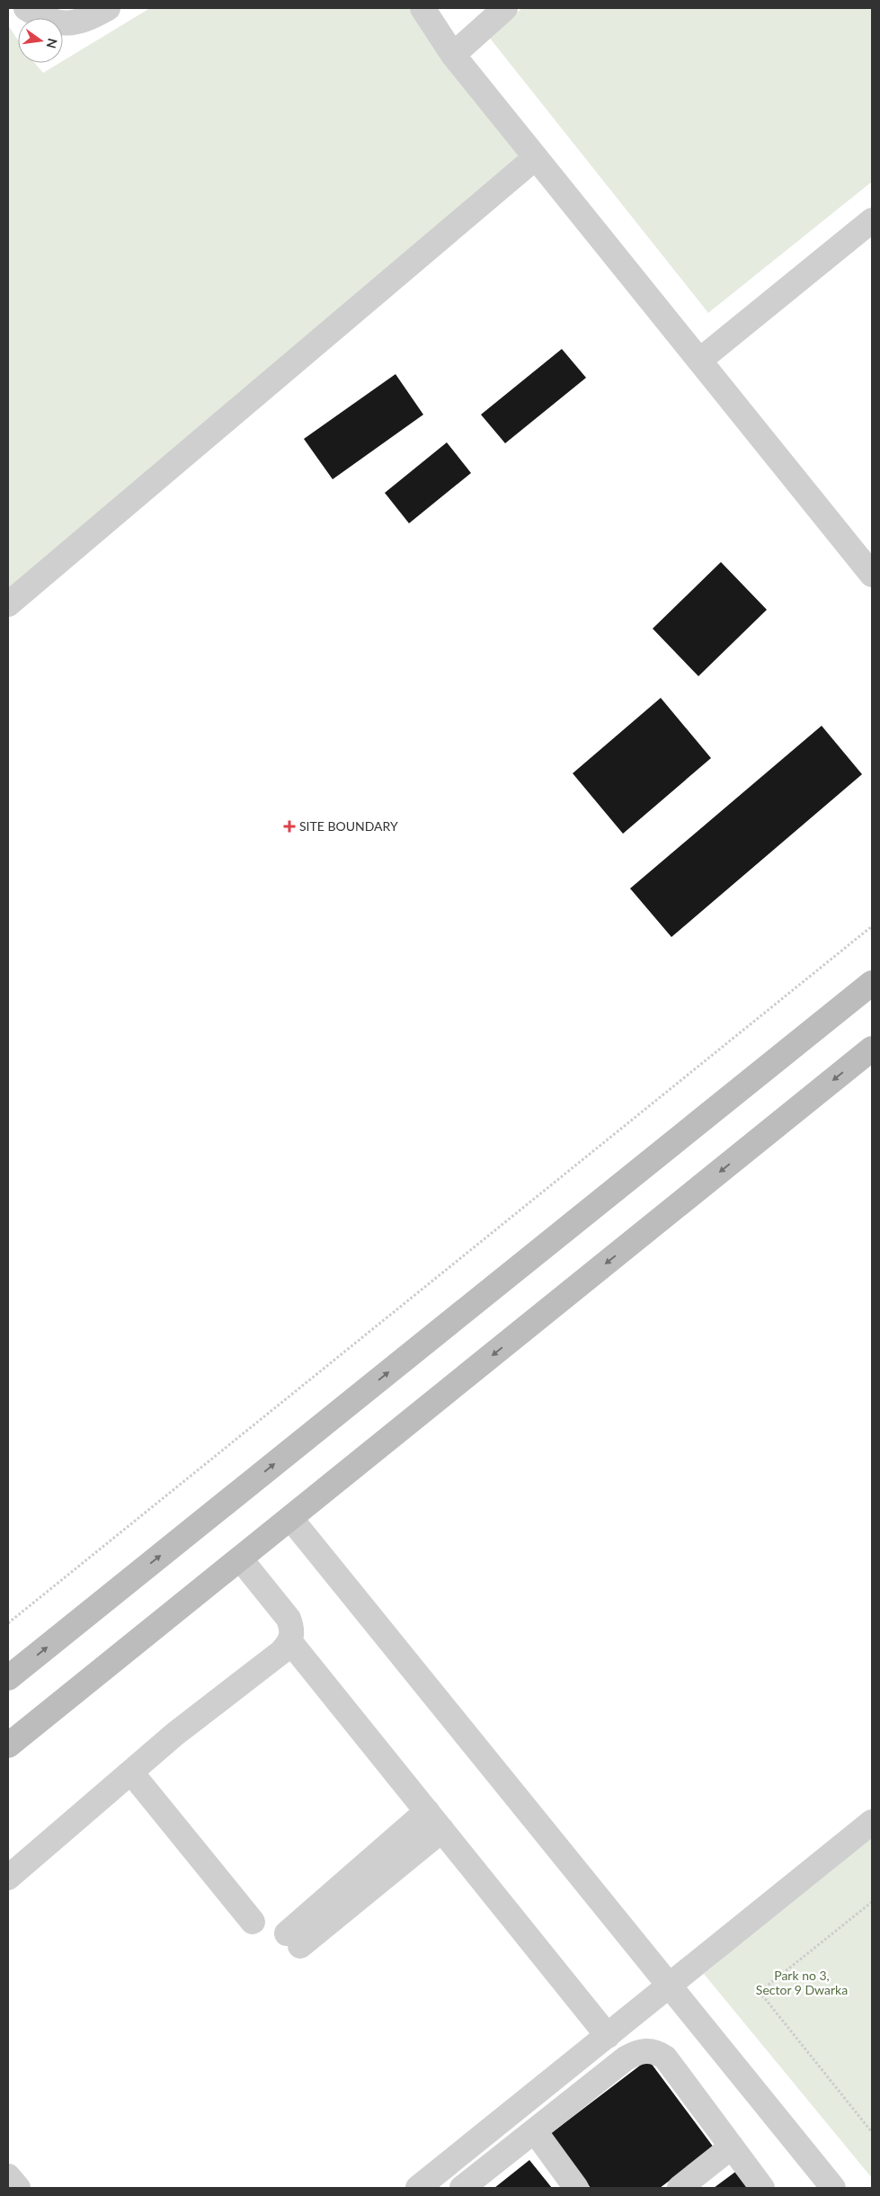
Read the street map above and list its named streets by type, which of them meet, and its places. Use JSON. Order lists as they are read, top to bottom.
{
  "parks": ["Park no 3, Sector 9 Dwarka"],
  "places": {
    "health": ["SITE BOUNDARY"]
  },
  "north": "right"
}
